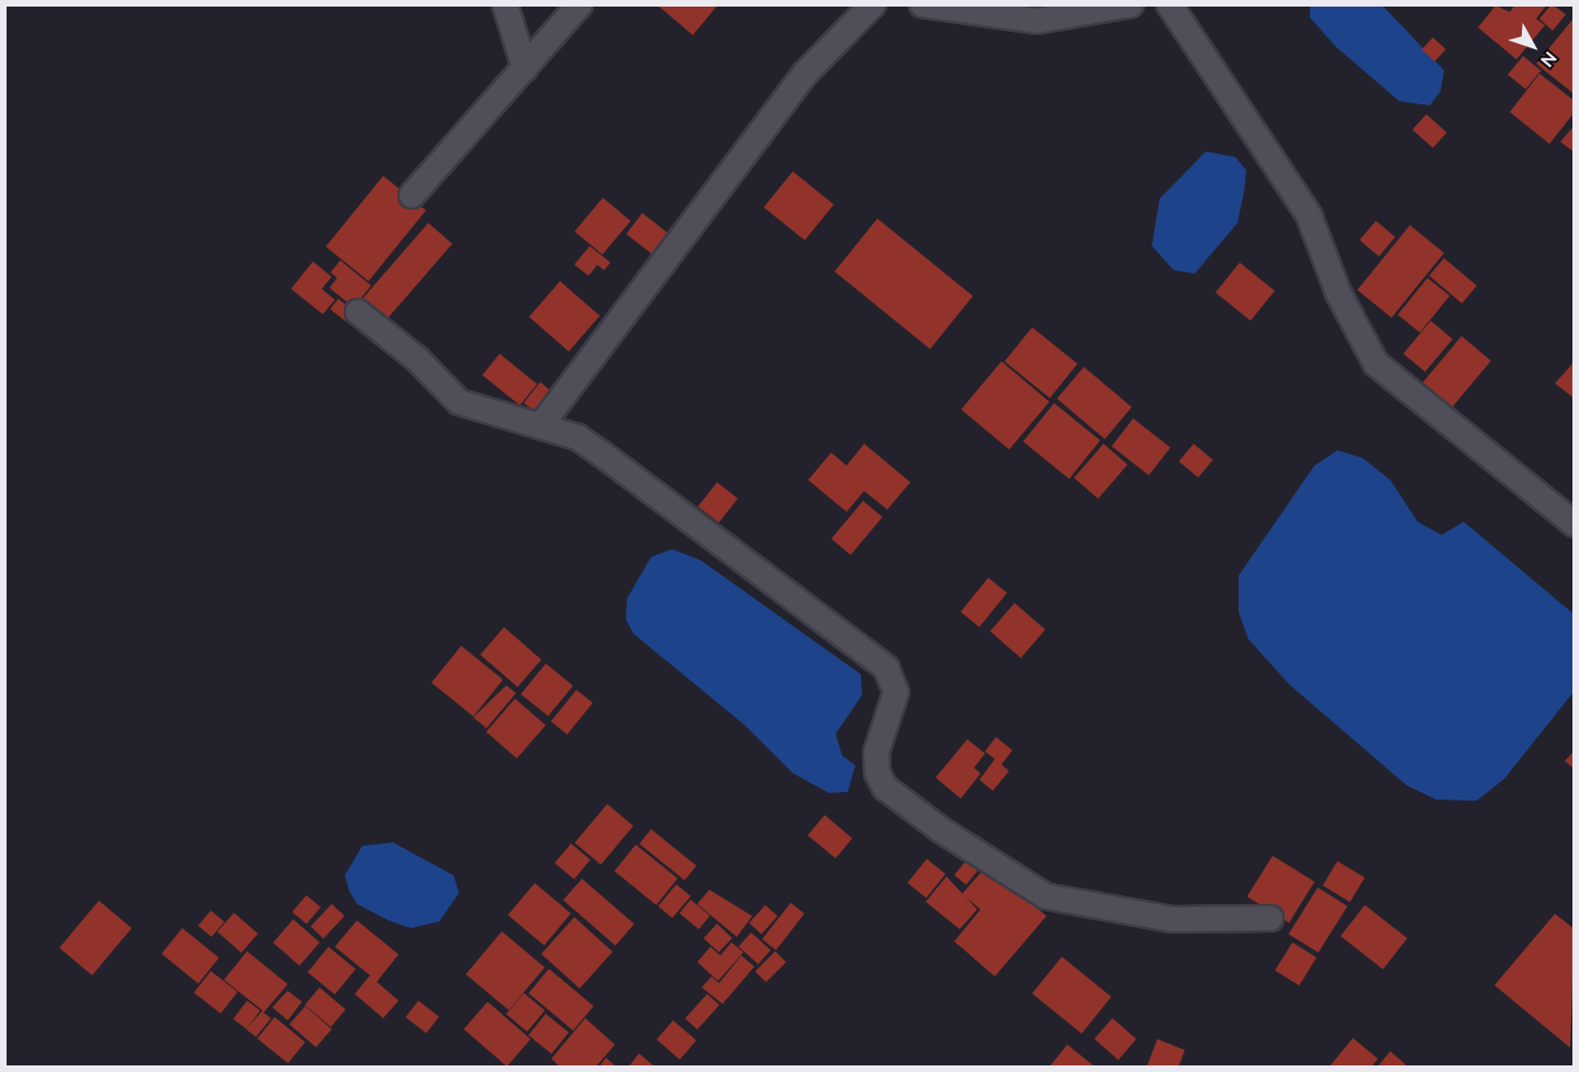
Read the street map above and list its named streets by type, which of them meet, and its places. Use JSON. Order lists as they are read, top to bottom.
{
  "north": "bottom right"
}
